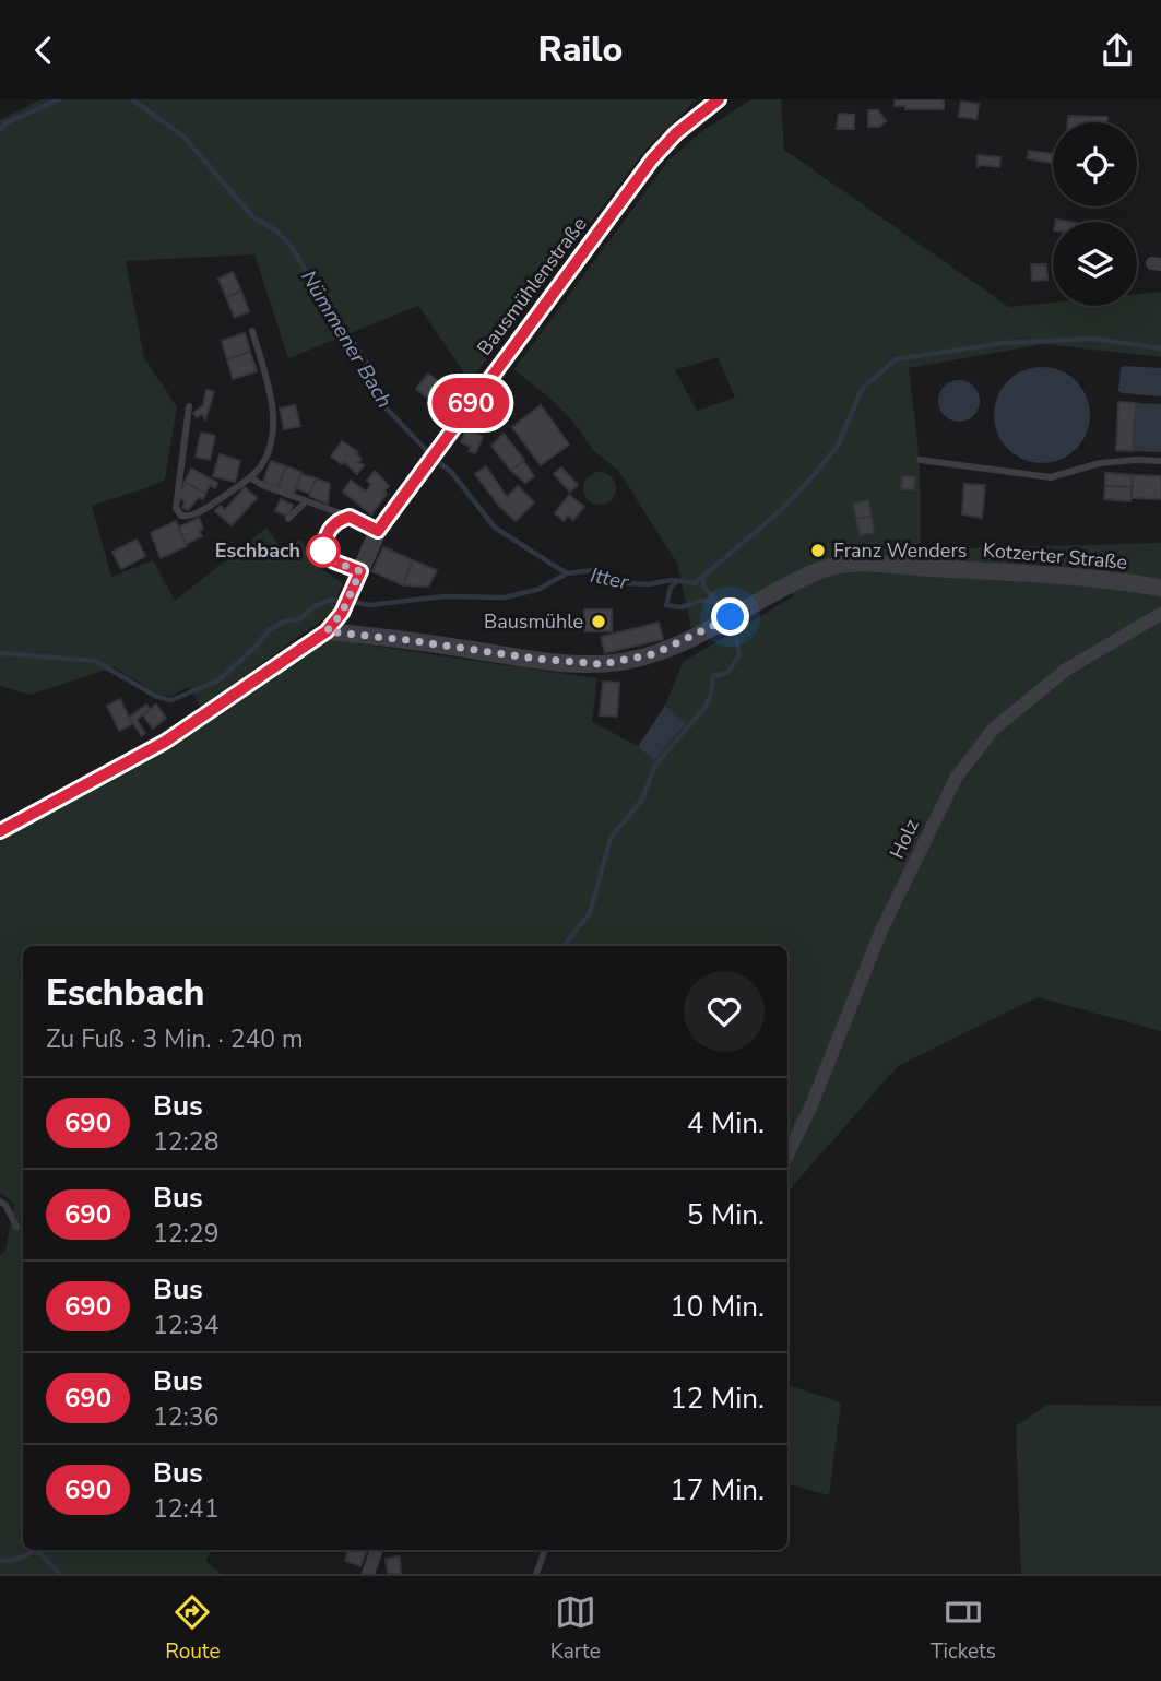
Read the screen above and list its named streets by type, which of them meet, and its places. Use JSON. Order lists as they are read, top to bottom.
{
  "streets": {
    "street": ["Bausmühlenstraße", "Kotzerter Straße", "Holz"]
  },
  "crossings": [
    ["Bausmühlenstraße", "Kotzerter Straße"]
  ],
  "water": ["Nümmener Bach", "Itter"],
  "places": ["Eschbach", "Franz Wenders", "Bausmühle"],
  "lines": ["bus line 690"],
  "page": {
    "header": "Railo",
    "on_map": "690",
    "heading": ["Eschbach", "Zu Fuß · 3 Min. · 240 m"],
    "list": [
      {
        "mark": "690",
        "name": "Bus",
        "note": "12:28",
        "value": "4 Min."
      },
      {
        "mark": "690",
        "name": "Bus",
        "note": "12:29",
        "value": "5 Min."
      },
      {
        "mark": "690",
        "name": "Bus",
        "note": "12:34",
        "value": "10 Min."
      },
      {
        "mark": "690",
        "name": "Bus",
        "note": "12:36",
        "value": "12 Min."
      },
      {
        "mark": "690",
        "name": "Bus",
        "note": "12:41",
        "value": "17 Min."
      }
    ],
    "tabs": ["Route", "Karte", "Tickets"]
  }
}
